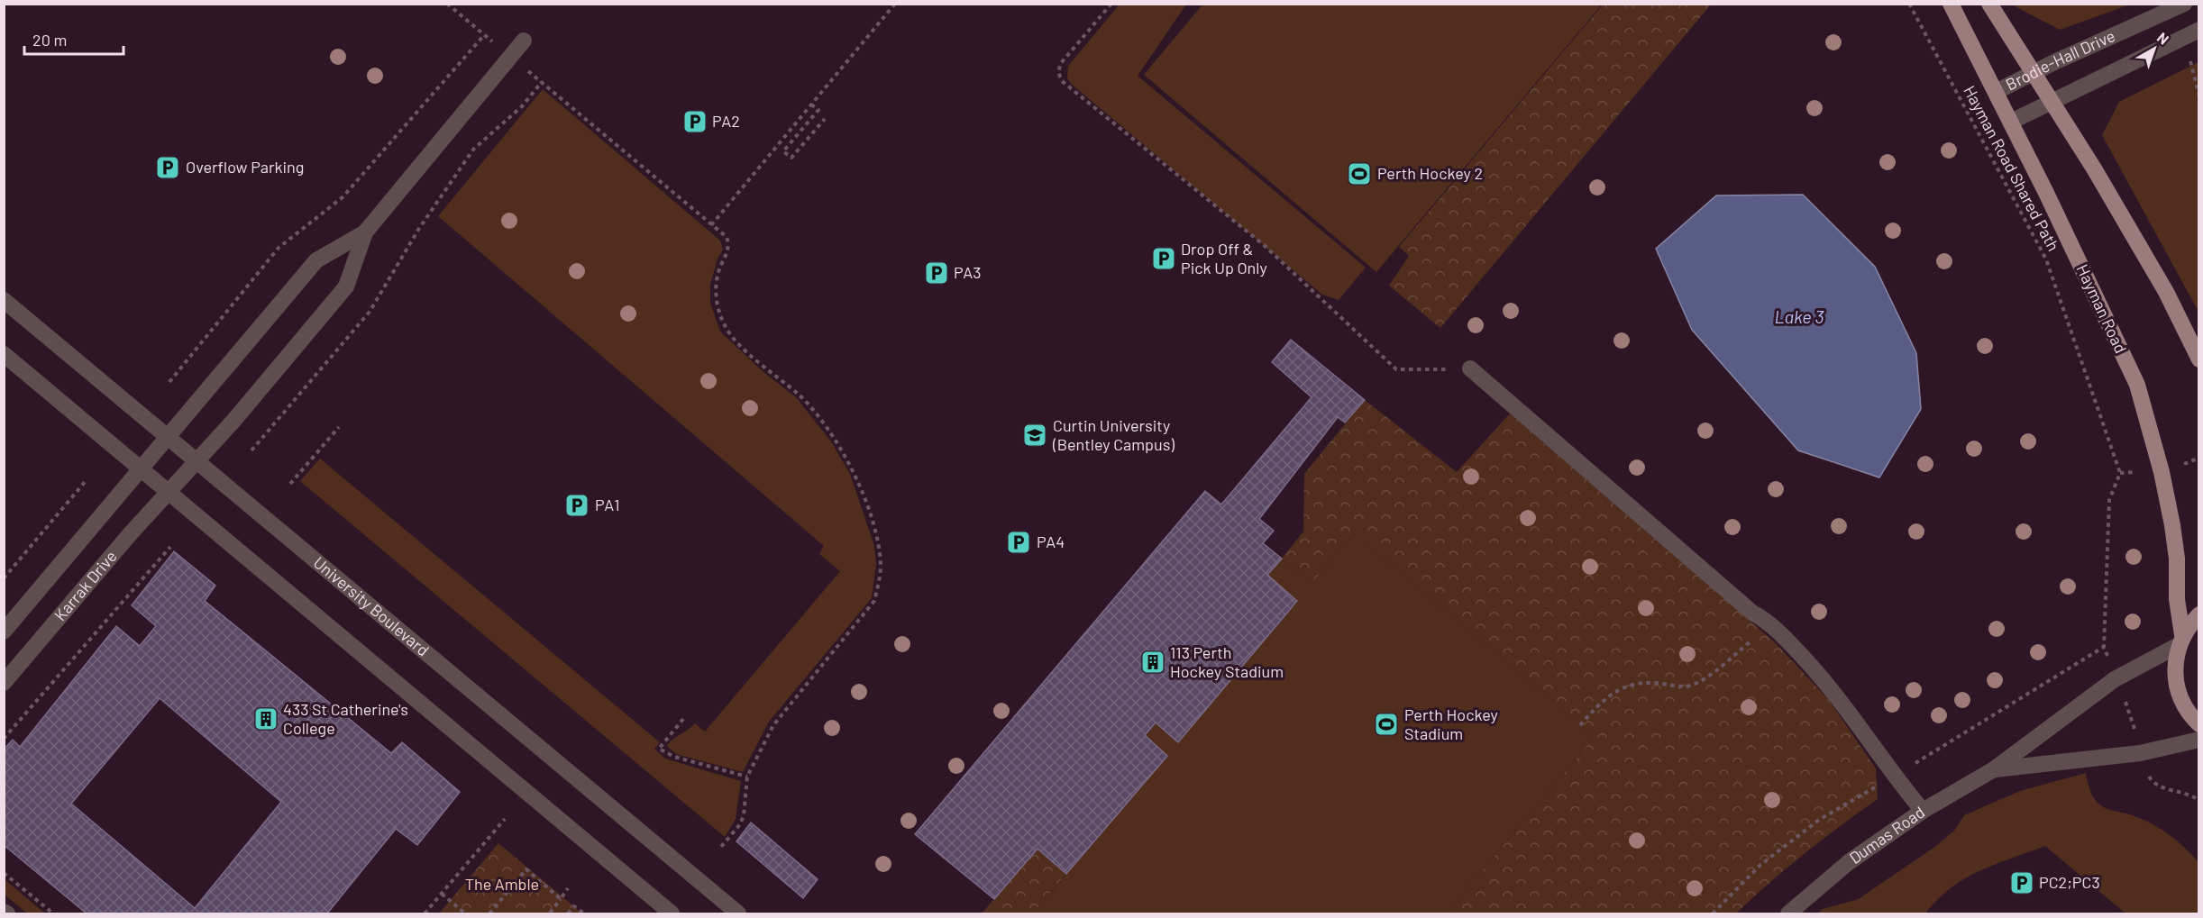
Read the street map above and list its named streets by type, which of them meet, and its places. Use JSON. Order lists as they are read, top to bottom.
{
  "streets": {
    "main road": ["Hayman Road"],
    "street": [
      "Brodie-Hall Drive",
      "Karrak Drive",
      "University Boulevard",
      "Dumas Road"
    ],
    "path": ["Hayman Road Shared Path"]
  },
  "crossings": [
    ["Brodie-Hall Drive", "Hayman Road"],
    ["Hayman Road", "Dumas Road"],
    ["Karrak Drive", "University Boulevard"]
  ],
  "water": ["Lake 3"],
  "parks": ["The Amble"],
  "places": {
    "parking": [
      "PA2",
      "Overflow Parking",
      "Drop Off & Pick Up Only",
      "PA3",
      "PA1",
      "PA4",
      "PC2;PC3"
    ],
    "sports": ["Perth Hockey 2", "Perth Hockey Stadium"],
    "school or university": ["Curtin University (Bentley Campus)"],
    "building": ["113 Perth Hockey Stadium", "433 St Catherine's College"]
  },
  "scale_bar": "20 m",
  "north": "top right"
}
